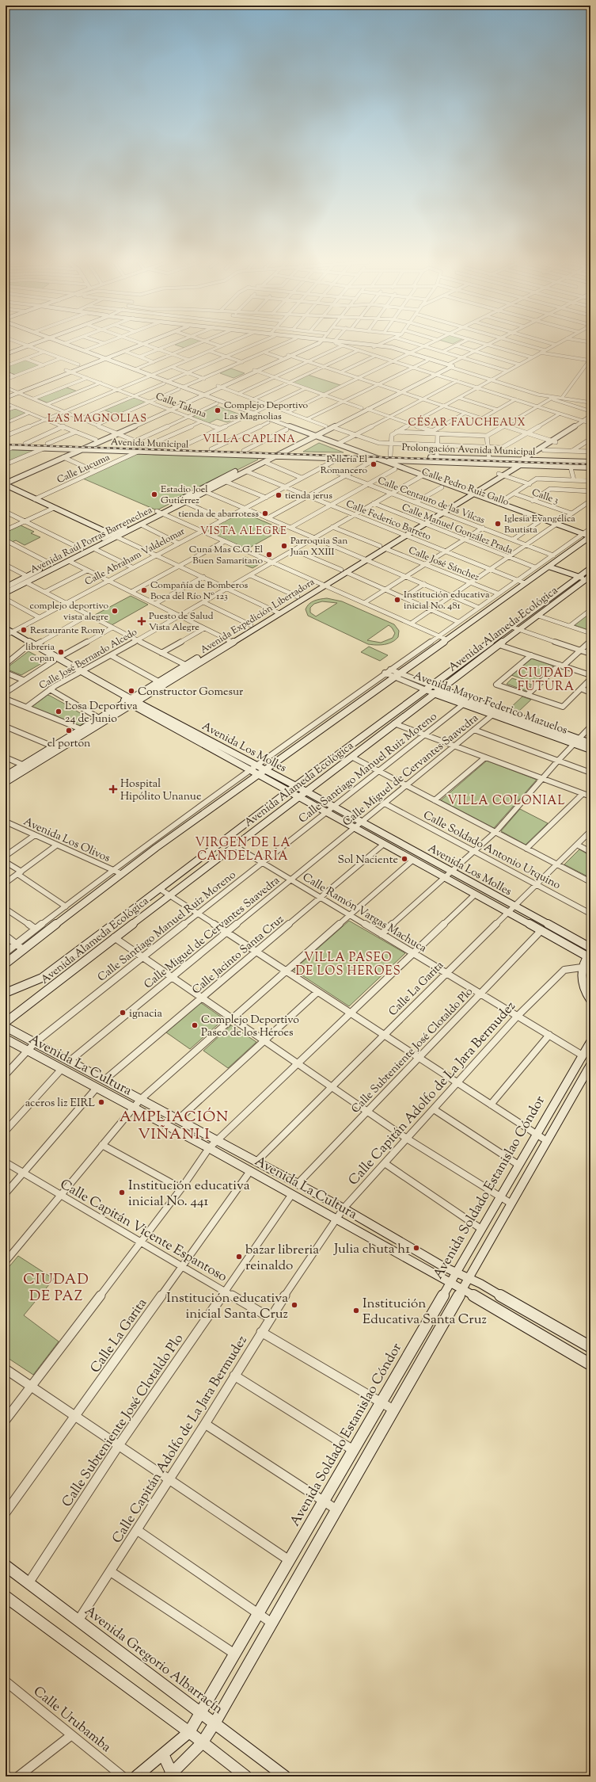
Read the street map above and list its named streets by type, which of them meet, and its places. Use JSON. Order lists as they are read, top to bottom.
{
  "streets": {
    "street": [
      "Calle Takana",
      "Avenida Municipal",
      "Prolongación Avenida Municipal",
      "Calle Lucuma",
      "Calle Pedro Ruiz Gallo",
      "Calle 3",
      "Calle Centauro de las Vilcas",
      "Calle Federico Barreto",
      "Calle Manuel González Prada",
      "Avenida Raúl Porras Barrenechea",
      "Calle Abraham Valdelomar",
      "Calle José Sánchez",
      "Avenida Expedición Libertadora",
      "Avenida Alameda Ecológica",
      "Calle José Bernardo Alcedo",
      "Avenida Mayor Federico Mazuelos",
      "Avenida Los Molles",
      "Calle Santiago Manuel Ruiz Moreno",
      "Calle Miguel de Cervantes Saavedra",
      "Avenida Los Olivos",
      "Calle Soldado Antonio Urquino",
      "Calle Ramón Vargas Machuca",
      "Calle Jacinto Santa Cruz",
      "Calle La Garita",
      "Calle Subteniente José Clotaldo Plo",
      "Avenida La Cultura",
      "Calle Capitán Adolfo de La Jara Bermudez",
      "Avenida Soldado Estanislao Cóndor",
      "Calle Capitán Vicente Espantoso",
      "Avenida Gregorio Albarracín",
      "Calle Urubamba"
    ]
  },
  "crossings": [
    ["Avenida Municipal", "Prolongación Avenida Municipal"],
    ["Avenida Municipal", "Calle Lucuma"],
    ["Avenida Municipal", "Avenida Raúl Porras Barrenechea"],
    ["Avenida Municipal", "Calle Abraham Valdelomar"],
    ["Prolongación Avenida Municipal", "Calle Pedro Ruiz Gallo"],
    ["Prolongación Avenida Municipal", "Calle Abraham Valdelomar"],
    ["Prolongación Avenida Municipal", "Avenida Expedición Libertadora"],
    ["Calle Pedro Ruiz Gallo", "Avenida Expedición Libertadora"],
    ["Calle Pedro Ruiz Gallo", "Avenida Alameda Ecológica"],
    ["Calle Pedro Ruiz Gallo", "Calle José Bernardo Alcedo"],
    ["Calle Centauro de las Vilcas", "Calle Abraham Valdelomar"],
    ["Calle Centauro de las Vilcas", "Avenida Expedición Libertadora"],
    ["Calle Centauro de las Vilcas", "Calle José Bernardo Alcedo"],
    ["Calle Federico Barreto", "Avenida Raúl Porras Barrenechea"],
    ["Calle Federico Barreto", "Calle Abraham Valdelomar"],
    ["Calle Federico Barreto", "Avenida Expedición Libertadora"],
    ["Calle Federico Barreto", "Avenida Alameda Ecológica"],
    ["Calle Federico Barreto", "Calle José Bernardo Alcedo"],
    ["Calle Manuel González Prada", "Avenida Expedición Libertadora"],
    ["Calle Manuel González Prada", "Calle José Bernardo Alcedo"],
    ["Calle Abraham Valdelomar", "Avenida Los Molles"],
    ["Calle José Sánchez", "Avenida Expedición Libertadora"],
    ["Calle José Sánchez", "Calle José Bernardo Alcedo"],
    ["Avenida Expedición Libertadora", "Avenida Los Molles"],
    ["Avenida Alameda Ecológica", "Avenida Mayor Federico Mazuelos"],
    ["Avenida Alameda Ecológica", "Avenida Los Molles"],
    ["Avenida Alameda Ecológica", "Avenida Los Olivos"],
    ["Avenida Alameda Ecológica", "Calle Ramón Vargas Machuca"],
    ["Calle José Bernardo Alcedo", "Avenida Los Molles"],
    ["Avenida Mayor Federico Mazuelos", "Calle Santiago Manuel Ruiz Moreno"],
    ["Avenida Mayor Federico Mazuelos", "Calle Miguel de Cervantes Saavedra"],
    ["Avenida Los Molles", "Calle Santiago Manuel Ruiz Moreno"],
    ["Avenida Los Molles", "Calle Miguel de Cervantes Saavedra"],
    ["Avenida Los Molles", "Calle Jacinto Santa Cruz"],
    ["Avenida Los Molles", "Calle La Garita"],
    ["Avenida Los Molles", "Calle Subteniente José Clotaldo Plo"],
    ["Calle Santiago Manuel Ruiz Moreno", "Calle Ramón Vargas Machuca"],
    ["Calle Santiago Manuel Ruiz Moreno", "Avenida La Cultura"],
    ["Calle Miguel de Cervantes Saavedra", "Calle Soldado Antonio Urquino"],
    ["Calle Miguel de Cervantes Saavedra", "Calle Ramón Vargas Machuca"],
    ["Calle Miguel de Cervantes Saavedra", "Avenida La Cultura"],
    ["Calle Soldado Antonio Urquino", "Calle La Garita"],
    ["Calle Ramón Vargas Machuca", "Calle Jacinto Santa Cruz"],
    ["Calle Ramón Vargas Machuca", "Calle La Garita"],
    ["Calle Ramón Vargas Machuca", "Calle Subteniente José Clotaldo Plo"],
    ["Calle Ramón Vargas Machuca", "Calle Capitán Adolfo de La Jara Bermudez"],
    ["Calle Ramón Vargas Machuca", "Avenida Soldado Estanislao Cóndor"],
    ["Calle Jacinto Santa Cruz", "Avenida La Cultura"],
    ["Calle La Garita", "Avenida La Cultura"],
    ["Calle La Garita", "Calle Capitán Vicente Espantoso"],
    ["Calle Subteniente José Clotaldo Plo", "Avenida La Cultura"],
    ["Calle Subteniente José Clotaldo Plo", "Calle Capitán Vicente Espantoso"],
    ["Calle Subteniente José Clotaldo Plo", "Avenida Gregorio Albarracín"],
    ["Avenida La Cultura", "Calle Capitán Adolfo de La Jara Bermudez"],
    ["Avenida La Cultura", "Avenida Soldado Estanislao Cóndor"],
    ["Calle Capitán Adolfo de La Jara Bermudez", "Calle Capitán Vicente Espantoso"],
    ["Calle Capitán Adolfo de La Jara Bermudez", "Avenida Gregorio Albarracín"],
    ["Avenida Soldado Estanislao Cóndor", "Avenida Gregorio Albarracín"]
  ],
  "districts": [
    "LAS MAGNOLIAS",
    "CÉSAR FAUCHEAUX",
    "VILLA CAPLINA",
    "VISTA ALEGRE",
    "CIUDAD FUTURA",
    "VILLA COLONIAL",
    "VIRGEN DE LA CANDELARIA",
    "VILLA PASEO DE LOS HEROES",
    "AMPLIACIÓN VIÑANI I",
    "CIUDAD DE PAZ"
  ],
  "places": {
    "other": [
      "Complejo Deportivo Las Magnolias",
      "Pollería El Romancero",
      "Estadio Joel Gutiérrez",
      "tienda jerus",
      "tienda de abarrotess",
      "Iglesia Evangélica Bautista",
      "Parroquia San Juan XXIII",
      "Cuna Mas C.G. El Buen Samaritano",
      "Compañía de Bomberos Boca del Río Nº 123",
      "Institución educativa inicial No. 481",
      "complejo deportivo vista alegre",
      "Restaurante Romy",
      "libreria copan",
      "Constructor Gomesur",
      "Losa Deportiva 24 de Junio",
      "el porton",
      "Sol Naciente",
      "ignacia",
      "Complejo Deportivo Paseo de los Héroes",
      "aceros liz EIRL",
      "Institución educativa inicial No. 441",
      "Julia chuta h1",
      "bazar libreria reinaldo",
      "Institución educativa inicial Santa Cruz",
      "Institución Educativa Santa Cruz"
    ],
    "health": ["Puesto de Salud Vista Alegre", "Hospital Hipólito Unanue"]
  }
}
